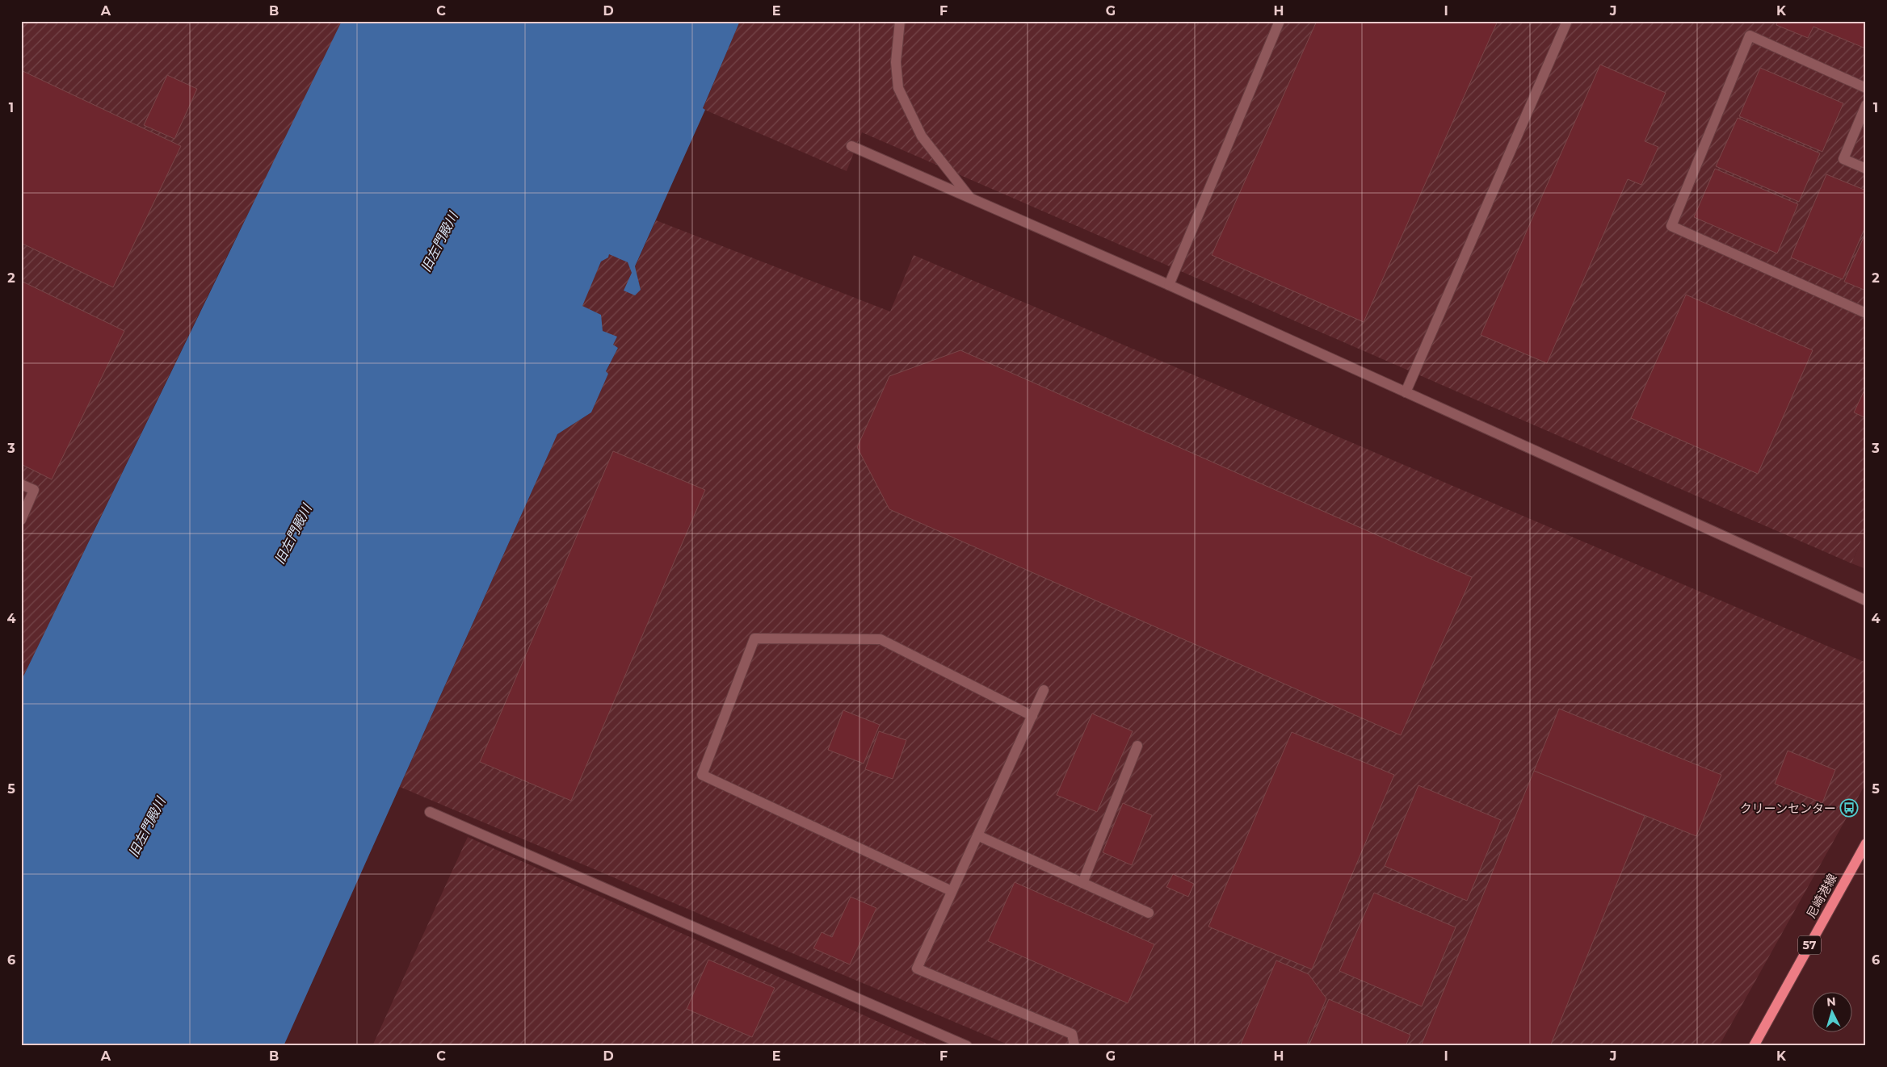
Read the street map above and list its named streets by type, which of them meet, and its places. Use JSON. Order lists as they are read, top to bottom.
{
  "streets": {
    "main road": ["尼崎港線", "57"]
  },
  "water": ["旧左門殿川"],
  "places": {
    "bus stop": ["クリーンセンター"]
  },
  "north": "top",
  "grid": {
    "columns": [
      "A",
      "B",
      "C",
      "D",
      "E",
      "F",
      "G",
      "H",
      "I",
      "J",
      "K"
    ],
    "rows": [
      "1",
      "2",
      "3",
      "4",
      "5",
      "6"
    ]
  }
}
